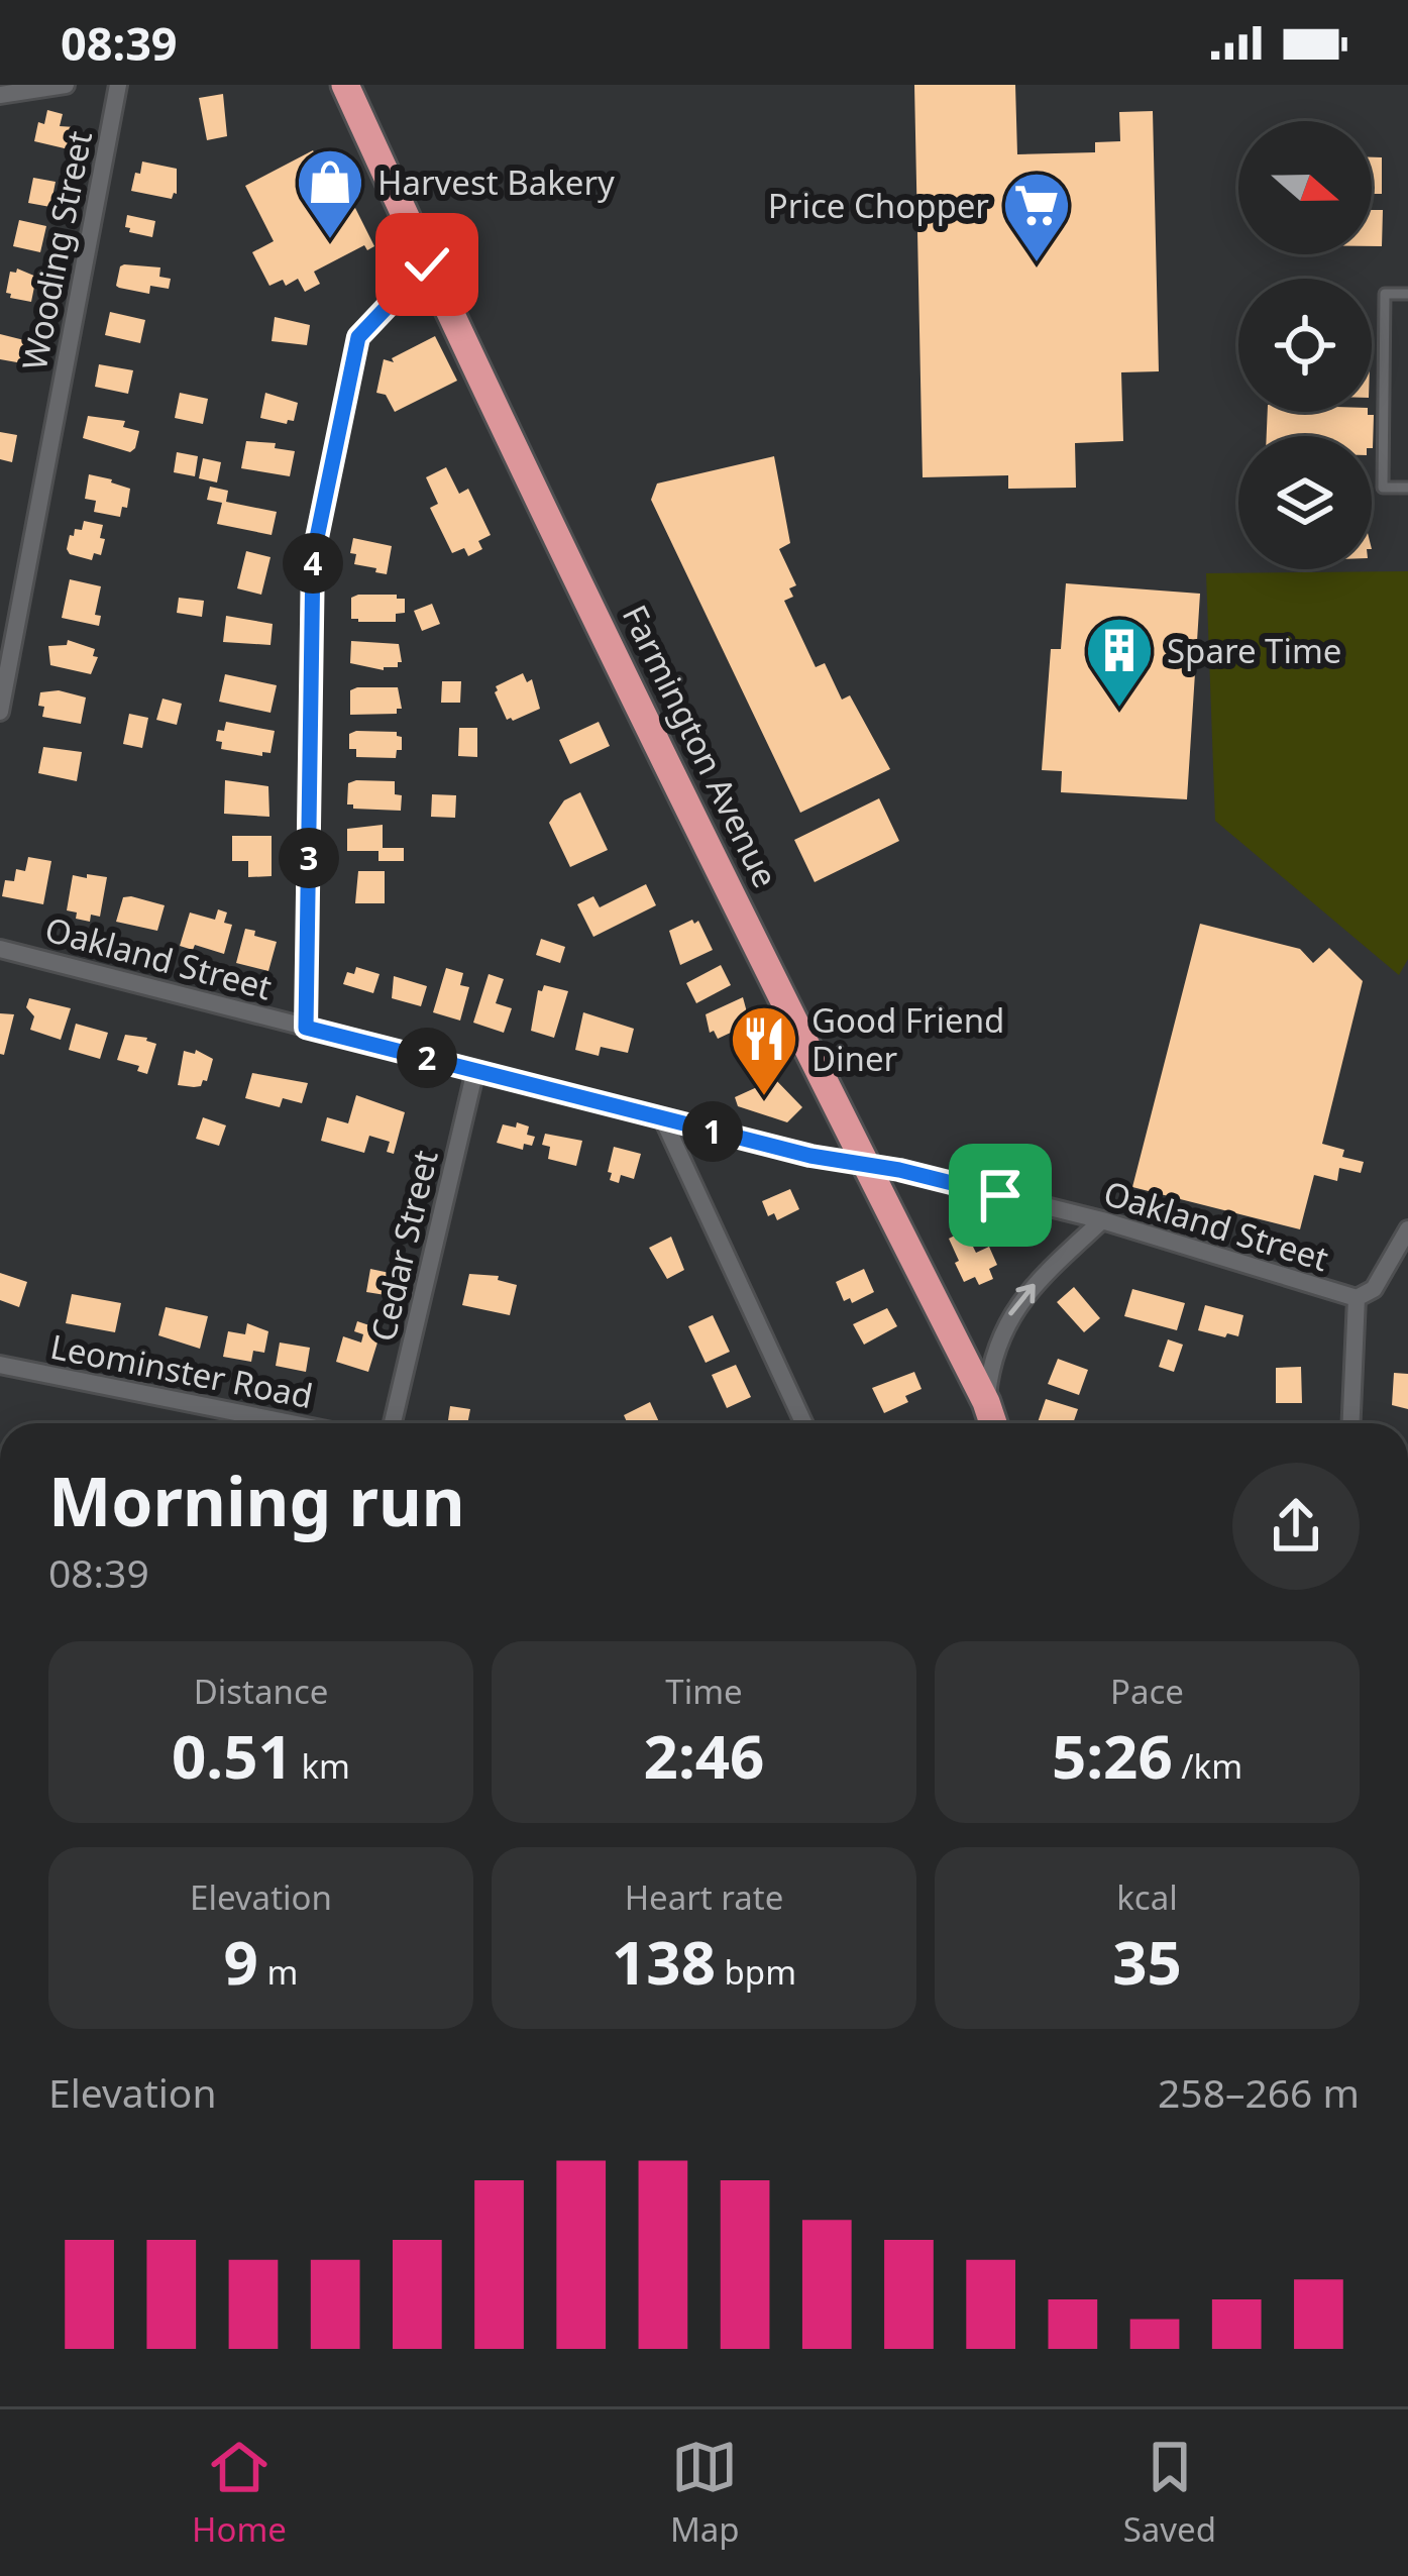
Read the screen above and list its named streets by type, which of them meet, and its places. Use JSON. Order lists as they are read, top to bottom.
{
  "streets": {
    "highway": ["Farmington Avenue"],
    "street": [
      "Wooding Street",
      "Oakland Street",
      "Cedar Street",
      "Leominster Road"
    ]
  },
  "crossings": [
    ["Farmington Avenue", "Oakland Street"],
    ["Oakland Street", "Cedar Street"]
  ],
  "places": {
    "shop": ["Harvest Bakery"],
    "supermarket": ["Price Chopper"],
    "building": ["Spare Time"],
    "restaurant": ["Good Friend Diner"]
  },
  "north": "right",
  "page": {
    "status": "08:39",
    "pins": [
      "4",
      "3",
      "2",
      "1"
    ],
    "heading": ["Morning run", "08:39"],
    "stats": [
      ["Distance", "0.51 km"],
      ["Time", "2:46"],
      ["Pace", "5:26 /km"],
      ["Elevation", "9 m"],
      ["Heart rate", "138 bpm"],
      ["kcal", "35"]
    ],
    "chart": ["Elevation", "258–266 m"],
    "tabs": ["Home", "Map", "Saved"]
  }
}
